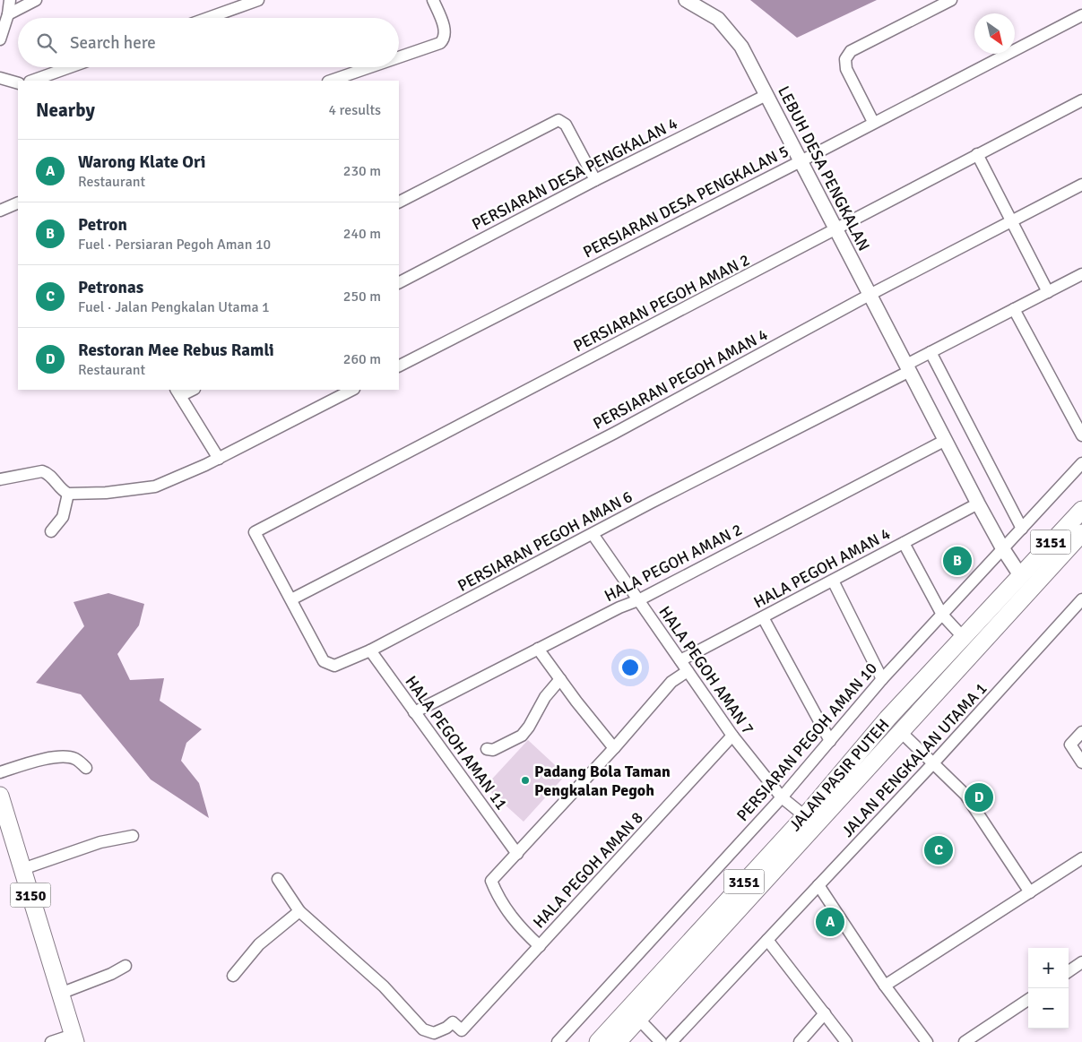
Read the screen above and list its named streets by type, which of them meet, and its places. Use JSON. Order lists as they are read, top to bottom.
{
  "streets": {
    "main road": ["3151", "JALAN PASIR PUTEH", "3150"],
    "street": [
      "LEBUH DESA PENGKALAN",
      "PERSIARAN DESA PENGKALAN 4",
      "PERSIARAN DESA PENGKALAN 5",
      "PERSIARAN PEGOH AMAN 2",
      "PERSIARAN PEGOH AMAN 4",
      "PERSIARAN PEGOH AMAN 6",
      "HALA PEGOH AMAN 2",
      "HALA PEGOH AMAN 4",
      "HALA PEGOH AMAN 7",
      "PERSIARAN PEGOH AMAN 10",
      "HALA PEGOH AMAN 11",
      "JALAN PENGKALAN UTAMA 1",
      "HALA PEGOH AMAN 8"
    ]
  },
  "crossings": [
    ["LEBUH DESA PENGKALAN", "PERSIARAN DESA PENGKALAN 4"],
    ["LEBUH DESA PENGKALAN", "PERSIARAN DESA PENGKALAN 5"],
    ["LEBUH DESA PENGKALAN", "PERSIARAN PEGOH AMAN 2"],
    ["LEBUH DESA PENGKALAN", "PERSIARAN PEGOH AMAN 4"],
    ["LEBUH DESA PENGKALAN", "PERSIARAN PEGOH AMAN 6"],
    ["LEBUH DESA PENGKALAN", "HALA PEGOH AMAN 2"],
    ["LEBUH DESA PENGKALAN", "HALA PEGOH AMAN 4"],
    ["LEBUH DESA PENGKALAN", "PERSIARAN PEGOH AMAN 10"],
    ["LEBUH DESA PENGKALAN", "JALAN PASIR PUTEH"],
    ["PERSIARAN PEGOH AMAN 2", "PERSIARAN PEGOH AMAN 6"],
    ["PERSIARAN PEGOH AMAN 4", "PERSIARAN PEGOH AMAN 6"],
    ["PERSIARAN PEGOH AMAN 6", "HALA PEGOH AMAN 7"],
    ["PERSIARAN PEGOH AMAN 6", "HALA PEGOH AMAN 11"],
    ["HALA PEGOH AMAN 2", "HALA PEGOH AMAN 7"],
    ["HALA PEGOH AMAN 2", "HALA PEGOH AMAN 11"],
    ["HALA PEGOH AMAN 4", "HALA PEGOH AMAN 7"],
    ["HALA PEGOH AMAN 7", "PERSIARAN PEGOH AMAN 10"],
    ["HALA PEGOH AMAN 7", "JALAN PASIR PUTEH"],
    ["HALA PEGOH AMAN 7", "HALA PEGOH AMAN 8"],
    ["HALA PEGOH AMAN 11", "HALA PEGOH AMAN 8"]
  ],
  "places": ["Padang Bola Taman Pengkalan Pegoh"],
  "north": "bottom right",
  "page": {
    "search": "Search here",
    "heading": ["Nearby", "4 results"],
    "list": [
      {
        "mark": "A",
        "name": "Warong Klate Ori",
        "note": "Restaurant",
        "value": "230 m"
      },
      {
        "mark": "B",
        "name": "Petron",
        "note": "Fuel · Persiaran Pegoh Aman 10",
        "value": "240 m"
      },
      {
        "mark": "C",
        "name": "Petronas",
        "note": "Fuel · Jalan Pengkalan Utama 1",
        "value": "250 m"
      },
      {
        "mark": "D",
        "name": "Restoran Mee Rebus Ramli",
        "note": "Restaurant",
        "value": "260 m"
      }
    ],
    "pins": [
      "B",
      "D",
      "C",
      "A"
    ],
    "map_buttons": ["+", "−"]
  }
}
